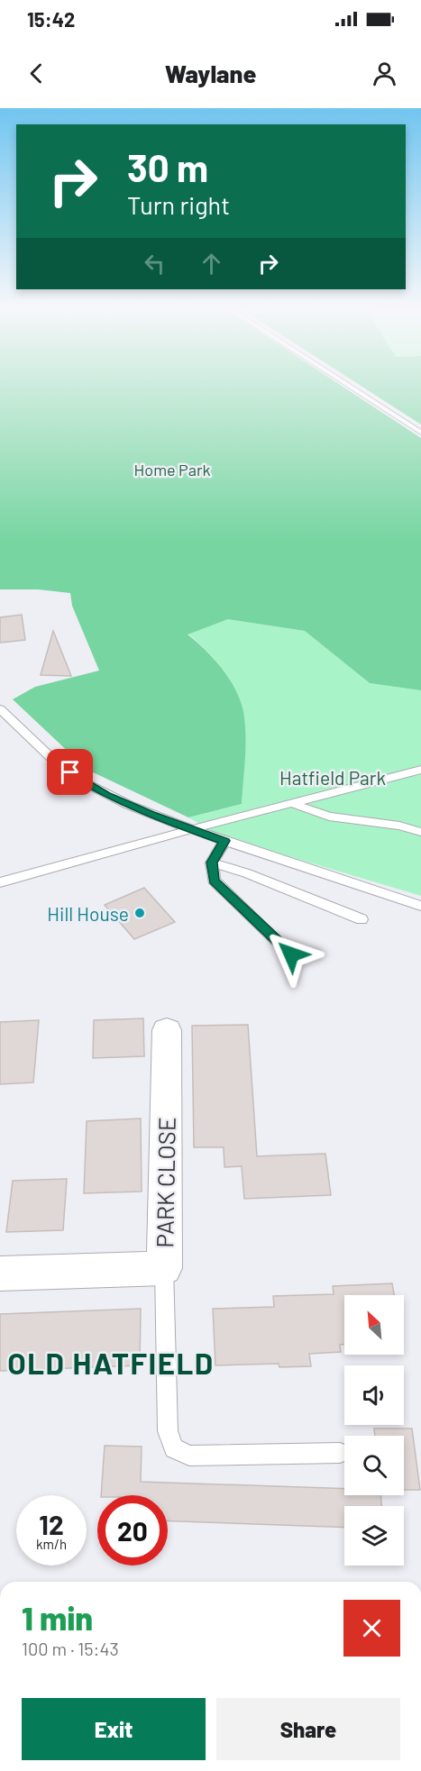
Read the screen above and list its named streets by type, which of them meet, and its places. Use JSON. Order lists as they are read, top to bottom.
{
  "streets": {
    "street": ["PARK CLOSE"]
  },
  "districts": ["OLD HATFIELD"],
  "parks": ["Home Park", "Hatfield Park"],
  "places": ["Hill House"],
  "north": "top left",
  "page": {
    "status": "15:42",
    "header": "Waylane",
    "turn": ["30 m", "Turn right"],
    "speed": "12 km/h",
    "limit": "20",
    "heading": ["1 min", "100 m · 15:43"],
    "buttons": ["Exit", "Share"]
  }
}
